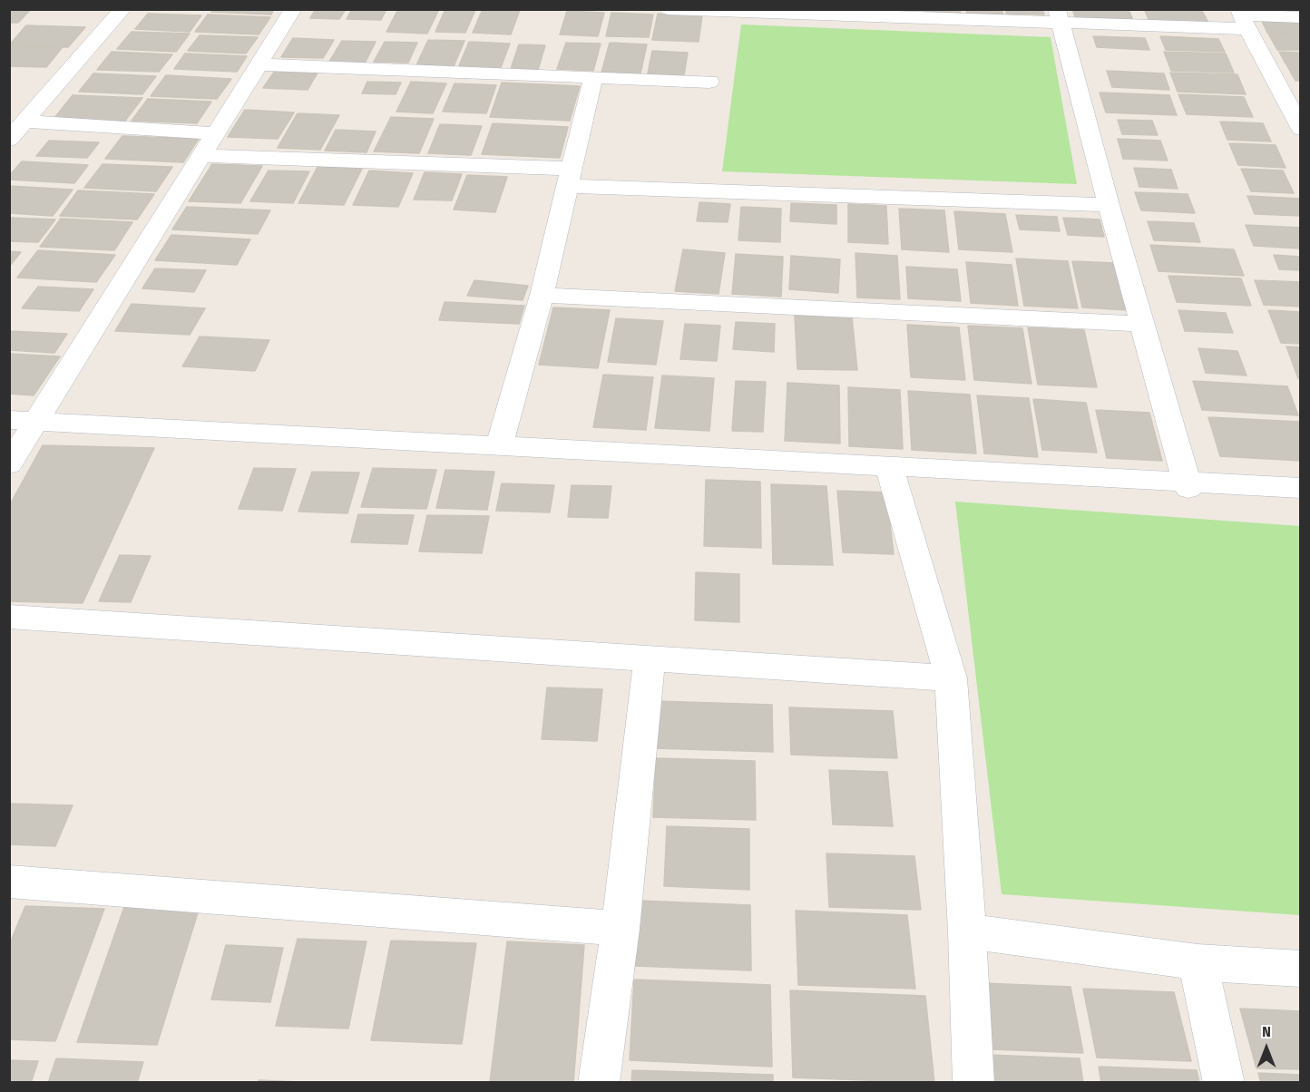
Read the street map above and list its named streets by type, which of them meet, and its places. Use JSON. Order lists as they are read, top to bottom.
{
  "north": "top"
}
